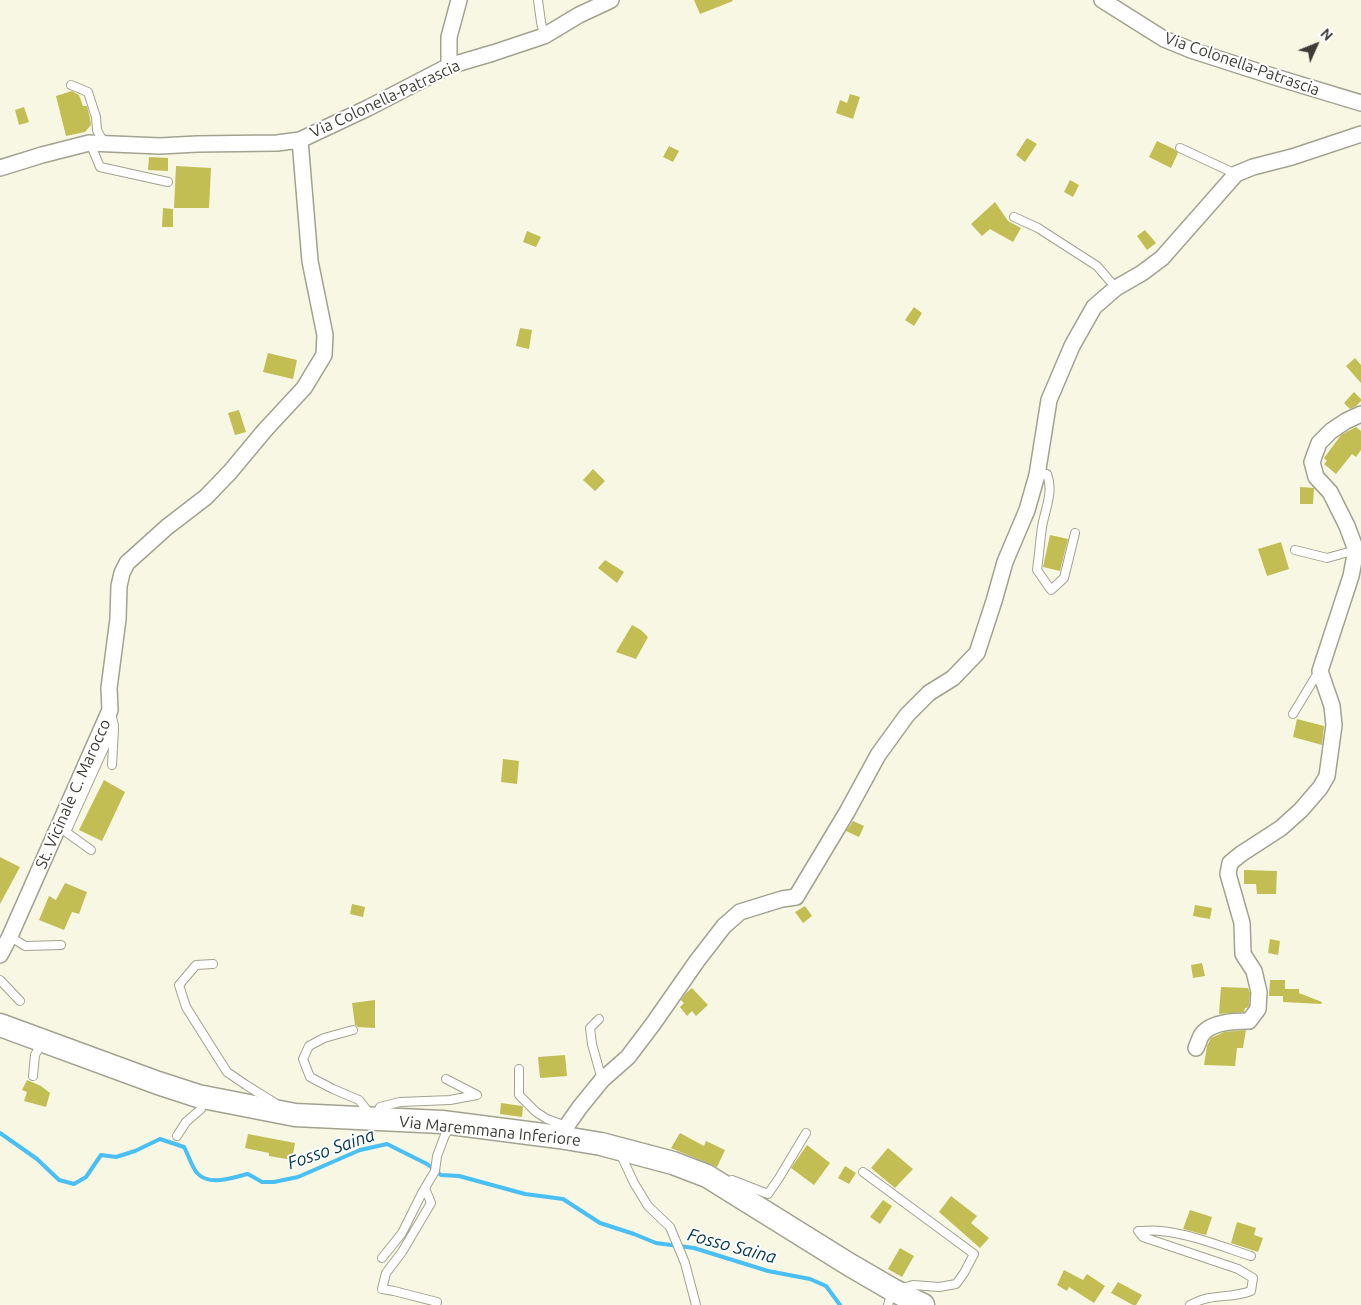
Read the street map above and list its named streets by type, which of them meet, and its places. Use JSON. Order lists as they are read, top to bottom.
{
  "streets": {
    "main road": ["Via Maremmana Inferiore"],
    "street": ["Via Colonella-Patrascia", "St. Vicinale C. Marocco"]
  },
  "crossings": [
    ["Via Colonella-Patrascia", "St. Vicinale C. Marocco"]
  ],
  "water": ["Fosso Saina"],
  "north": "top right"
}
